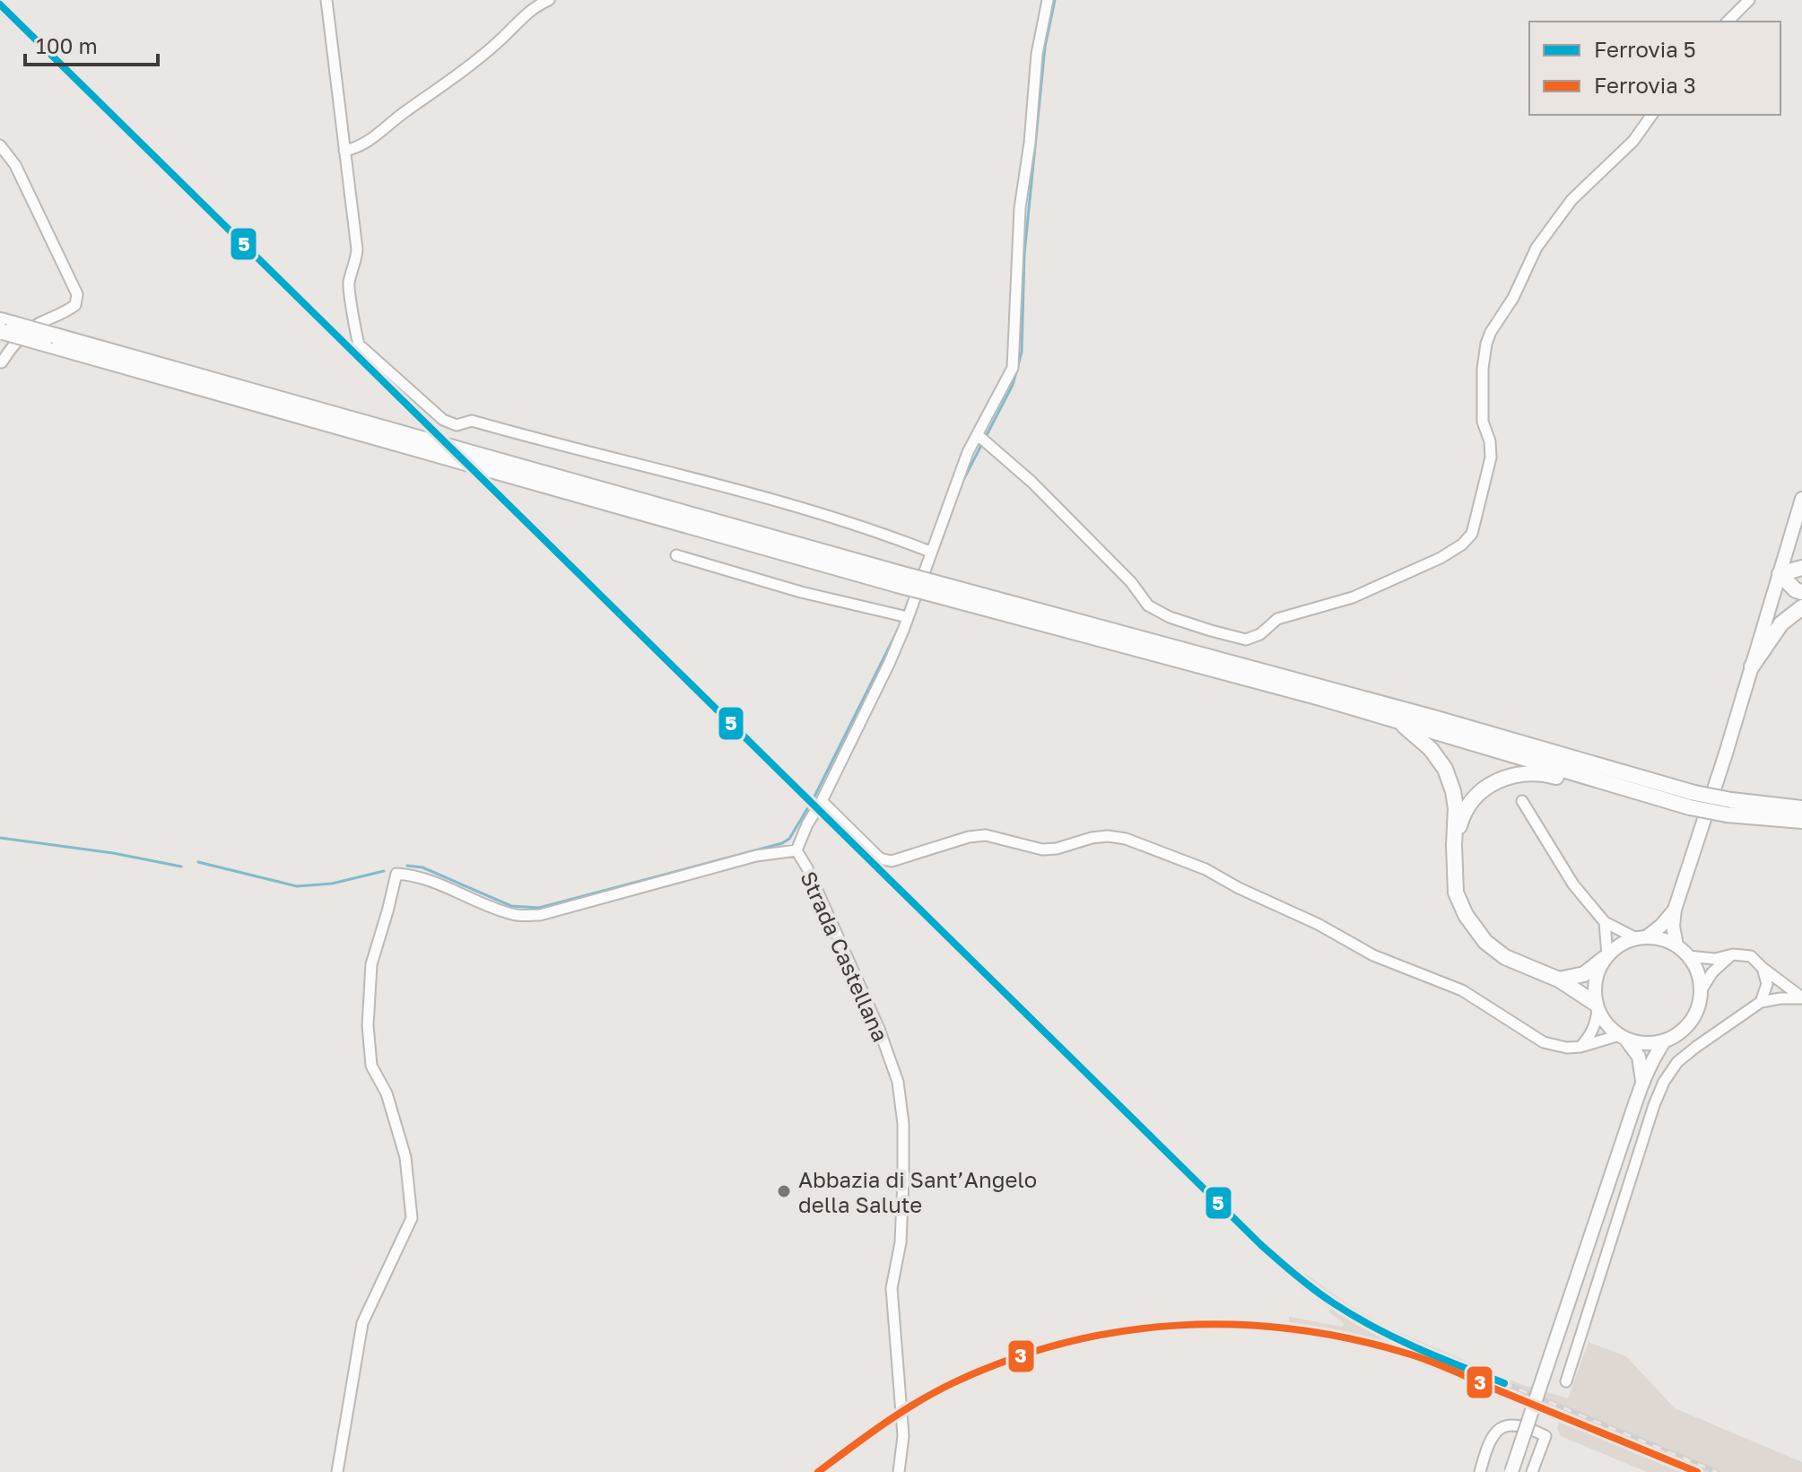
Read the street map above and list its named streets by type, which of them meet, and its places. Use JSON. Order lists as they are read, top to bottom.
{
  "streets": {
    "street": ["Strada Castellana"]
  },
  "places": ["Abbazia di Sant’Angelo della Salute"],
  "lines": ["rail line 5", "rail line 3"],
  "legend": ["Ferrovia 5", "Ferrovia 3"],
  "scale_bar": "100 m"
}
